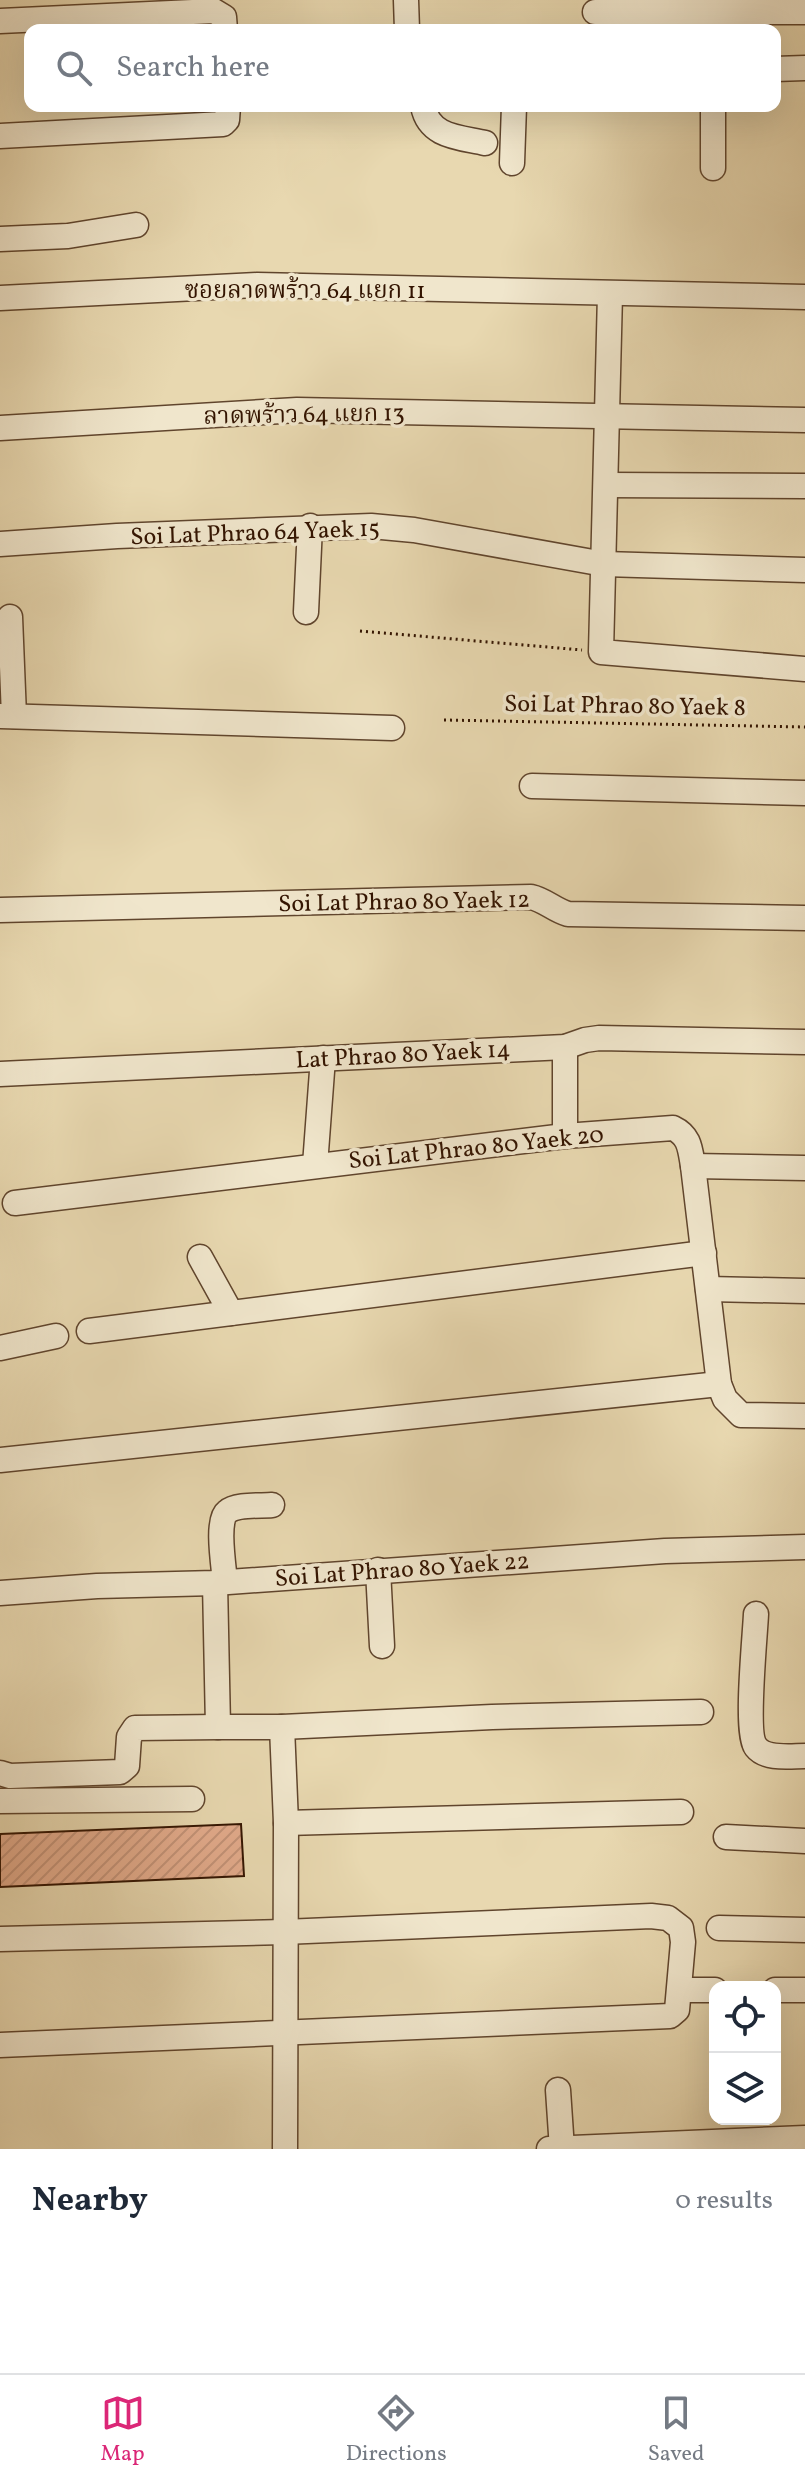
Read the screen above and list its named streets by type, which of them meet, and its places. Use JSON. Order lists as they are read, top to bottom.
{
  "streets": {
    "street": [
      "ซอยลาดพร้าว 64 แยก 11",
      "ลาดพร้าว 64 แยก 13",
      "Soi Lat Phrao 64 Yaek 15",
      "Soi Lat Phrao 80 Yaek 12",
      "Lat Phrao 80 Yaek 14",
      "Soi Lat Phrao 80 Yaek 20",
      "Soi Lat Phrao 80 Yaek 22"
    ],
    "path": ["Soi Lat Phrao 80 Yaek 8"]
  },
  "page": {
    "search": "Search here",
    "heading": ["Nearby", "0 results"],
    "nav": ["Map", "Directions", "Saved"]
  }
}
